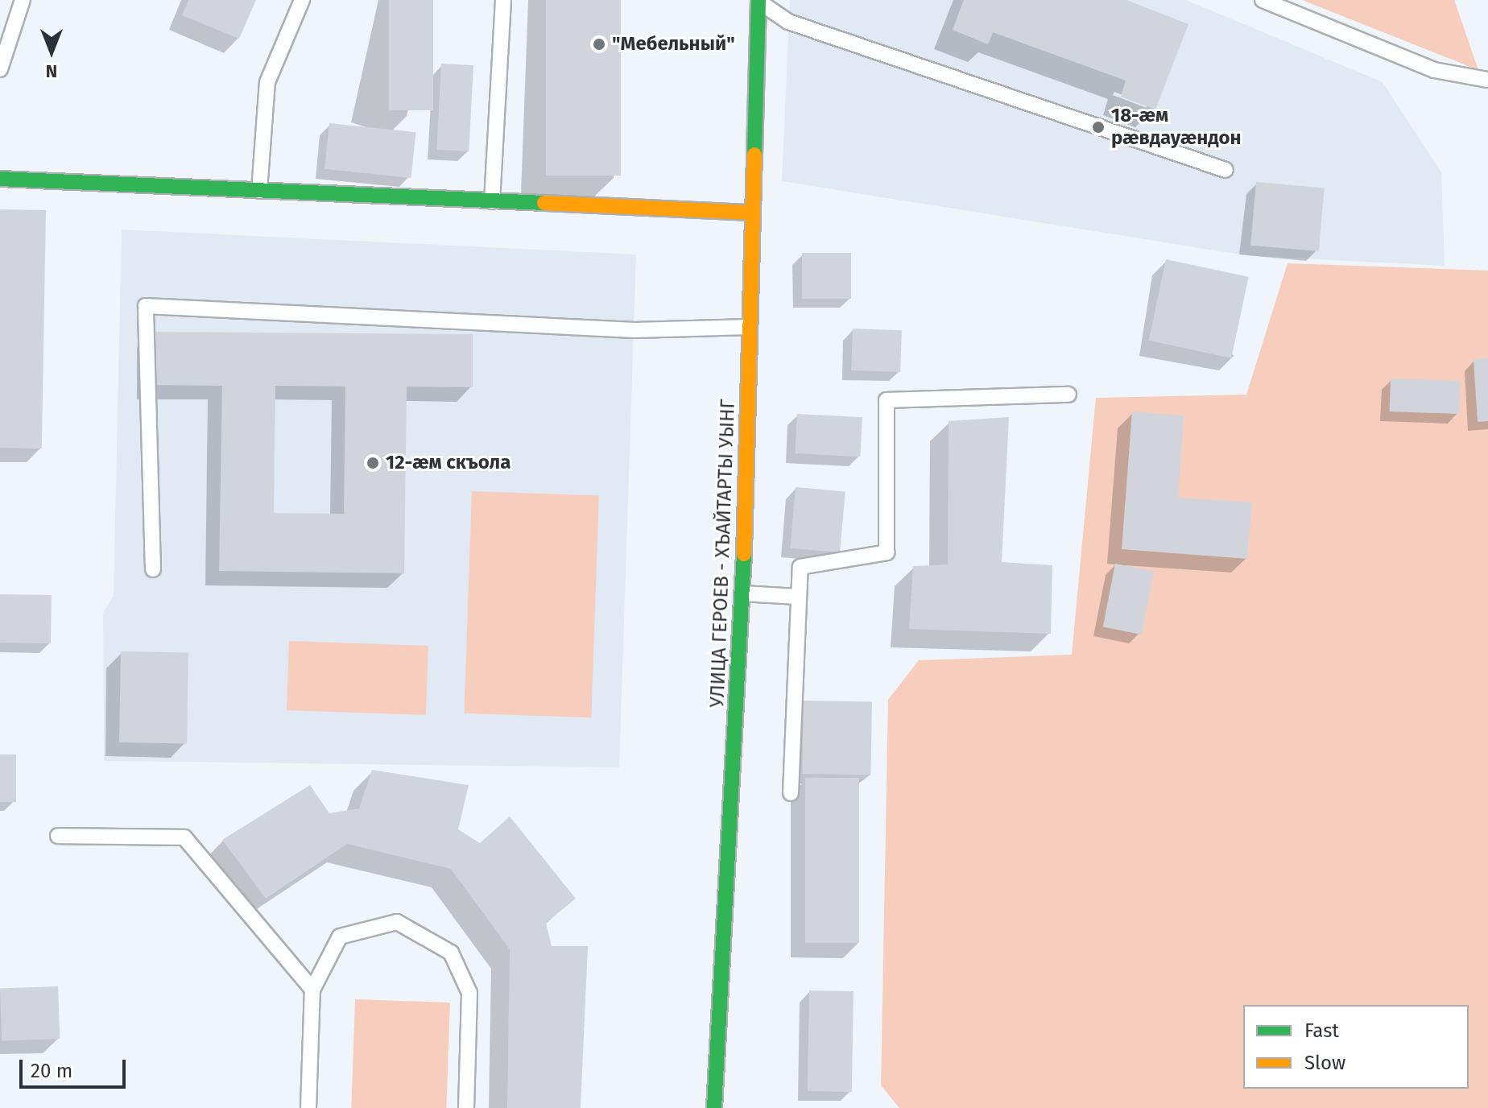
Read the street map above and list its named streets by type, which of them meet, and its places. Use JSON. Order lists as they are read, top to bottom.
{
  "streets": {
    "street": ["УЛИЦА ГЕРОЕВ - ХЪАЙТАРТЫ УЫНГ"]
  },
  "places": ["\"Мебельный\"", "18-æм рӕвдауӕндон", "12-æм скъола"],
  "legend": ["Fast", "Slow"],
  "scale_bar": "20 m",
  "north": "bottom"
}
